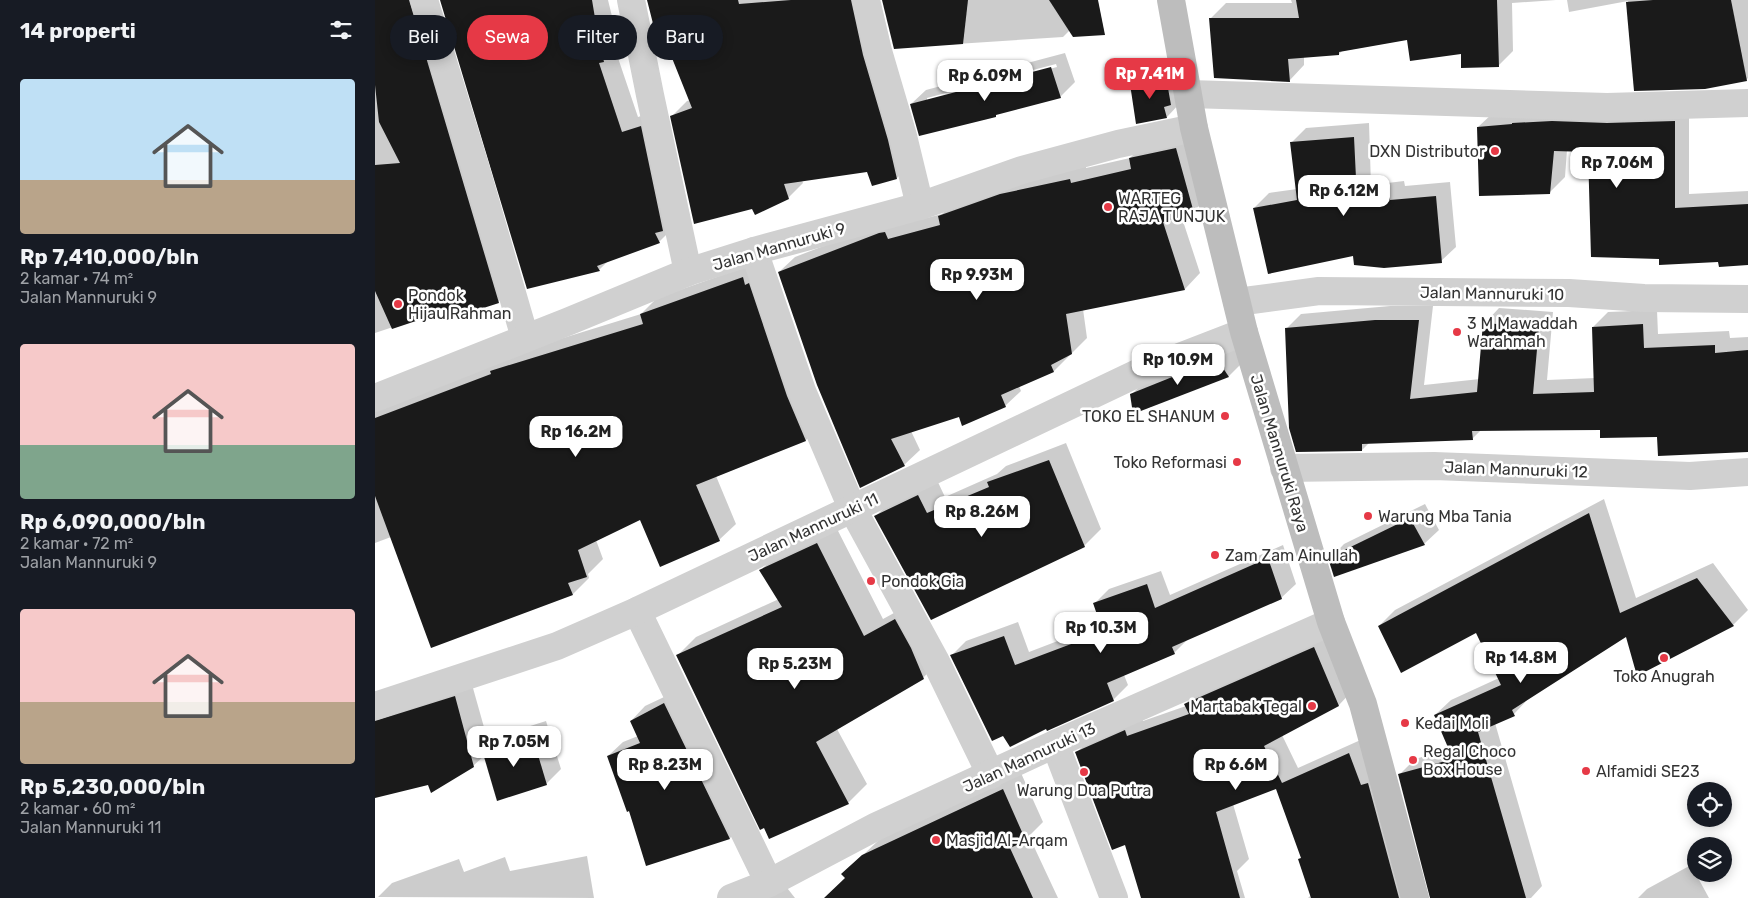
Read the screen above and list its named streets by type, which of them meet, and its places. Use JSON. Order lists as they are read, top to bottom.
{
  "streets": {
    "street": [
      "Jalan Mannuruki 9",
      "Jalan Mannuruki 10",
      "Jalan Mannuruki Raya",
      "Jalan Mannuruki 12",
      "Jalan Mannuruki 11",
      "Jalan Mannuruki 13"
    ]
  },
  "crossings": [
    ["Jalan Mannuruki 9", "Jalan Mannuruki Raya"],
    ["Jalan Mannuruki 10", "Jalan Mannuruki Raya"],
    ["Jalan Mannuruki Raya", "Jalan Mannuruki 12"],
    ["Jalan Mannuruki Raya", "Jalan Mannuruki 11"],
    ["Jalan Mannuruki Raya", "Jalan Mannuruki 13"]
  ],
  "places": [
    "DXN Distributor",
    "WARTEG RAJA TUNJUK",
    "Pondok Hijau Rahman",
    "3 M Mawaddah Warahmah",
    "TOKO EL SHANUM",
    "Toko Reformasi",
    "Warung Mba Tania",
    "Zam Zam Ainullah",
    "Pondok Gia",
    "Toko Anugrah",
    "Martabak Tegal",
    "Kedai Moli",
    "Regal Choco Box House",
    "Alfamidi SE23",
    "Warung Dua Putra",
    "Masjid Al-Arqam"
  ],
  "page": {
    "heading": "14 properti",
    "chip": [
      "Beli",
      "Sewa",
      "Filter",
      "Baru"
    ],
    "price": [
      "Rp 7.41M",
      "Rp 6.09M",
      "Rp 7.06M",
      "Rp 6.12M",
      "Rp 9.93M",
      "Rp 10.9M",
      "Rp 16.2M",
      "Rp 8.26M",
      "Rp 10.3M",
      "Rp 14.8M",
      "Rp 5.23M",
      "Rp 7.05M",
      "Rp 8.23M",
      "Rp 6.6M"
    ],
    "list": [
      {
        "name": "Rp 7,410,000/bln",
        "note": "2 kamar · 74 m² · Jalan Mannuruki 9"
      },
      {
        "name": "Rp 6,090,000/bln",
        "note": "2 kamar · 72 m² · Jalan Mannuruki 9"
      },
      {
        "name": "Rp 5,230,000/bln",
        "note": "2 kamar · 60 m² · Jalan Mannuruki 11"
      }
    ]
  }
}
